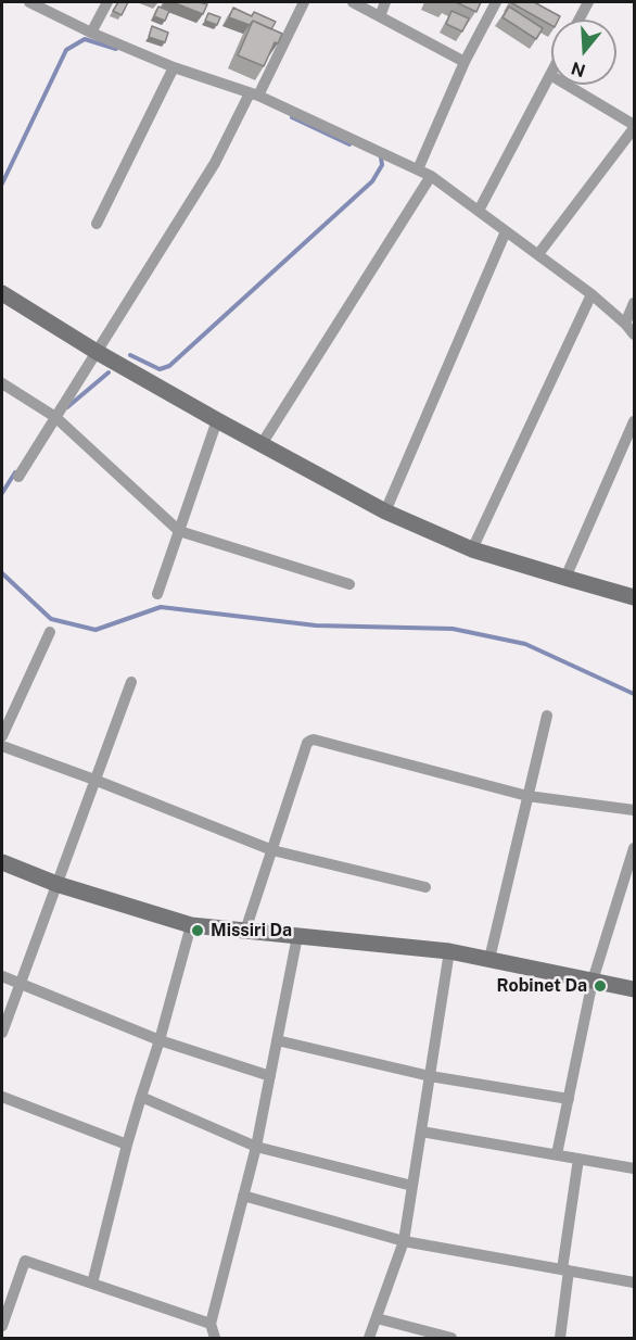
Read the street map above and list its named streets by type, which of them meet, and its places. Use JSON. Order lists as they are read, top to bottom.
{
  "places": ["Missiri Da", "Robinet Da"],
  "north": "bottom"
}
